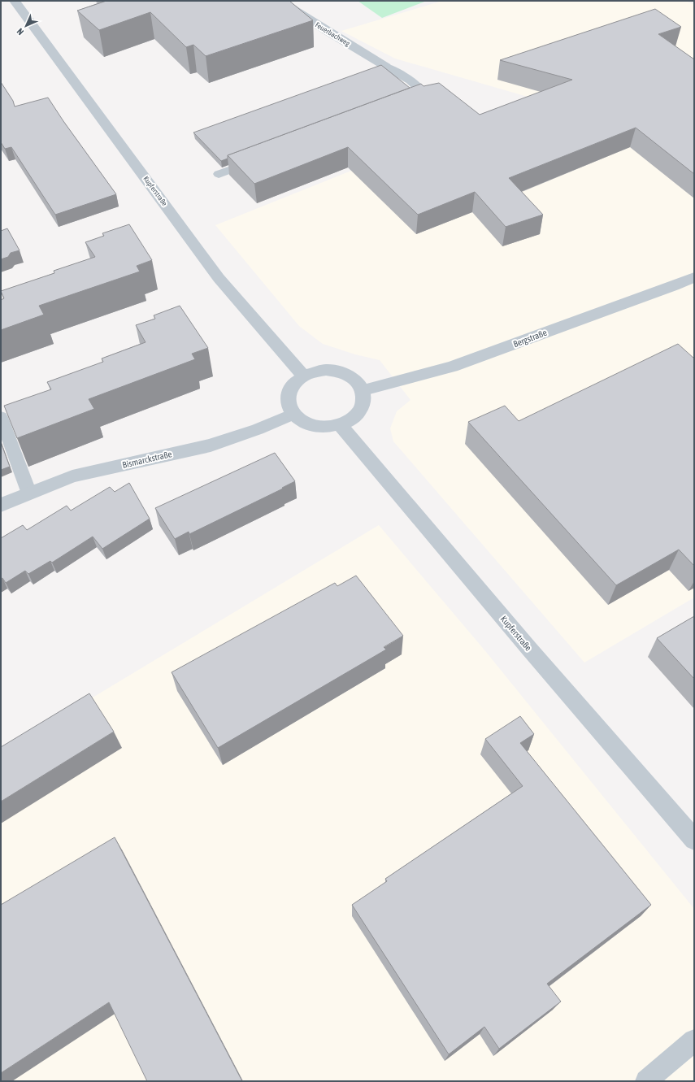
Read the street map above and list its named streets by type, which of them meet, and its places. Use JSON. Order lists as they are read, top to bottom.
{
  "streets": {
    "street": [
      "Feuerbachweg",
      "Kupferstraße",
      "Bergstraße",
      "Bismarckstraße"
    ]
  },
  "crossings": [
    ["Kupferstraße", "Bergstraße"],
    ["Kupferstraße", "Bismarckstraße"],
    ["Bergstraße", "Bismarckstraße"]
  ],
  "north": "bottom left"
}
